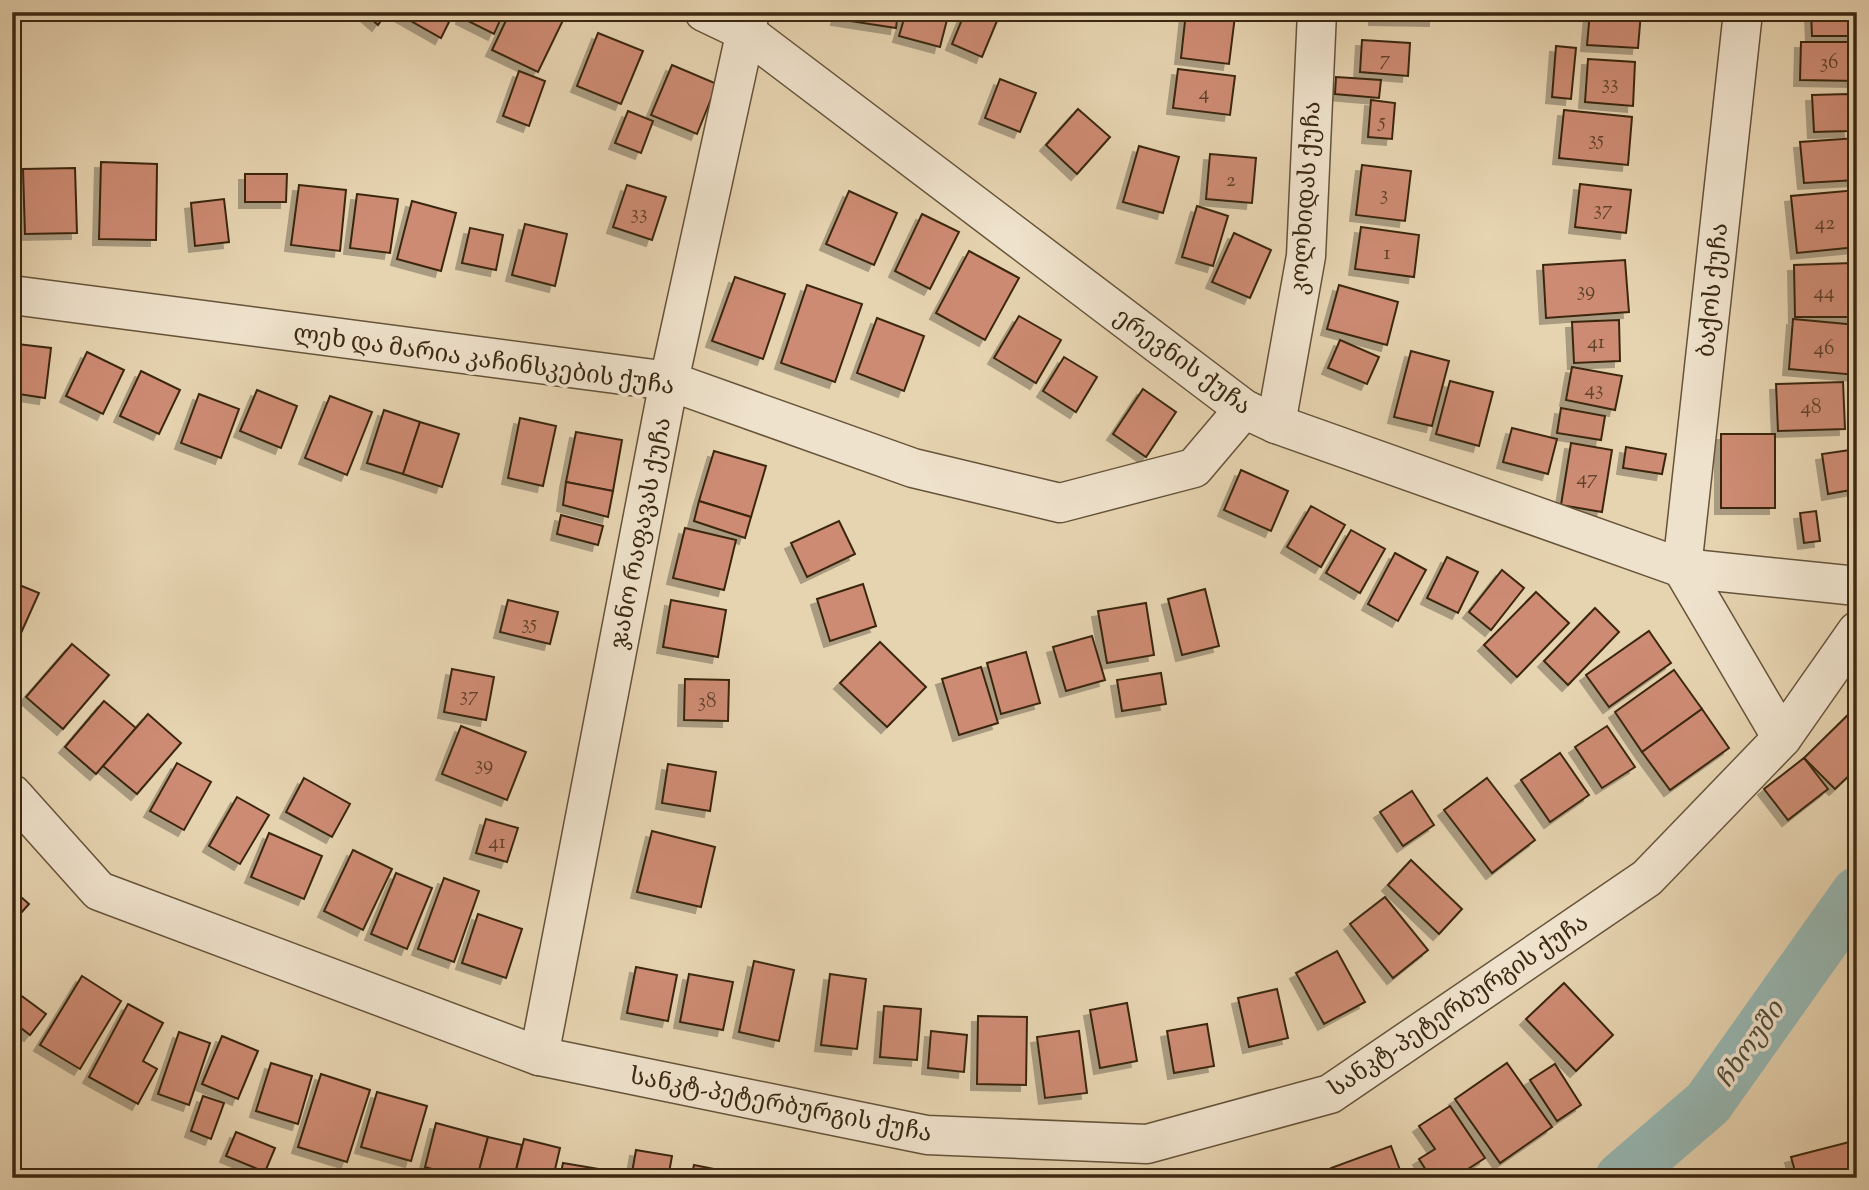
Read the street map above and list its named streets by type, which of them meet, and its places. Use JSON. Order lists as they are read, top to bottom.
{
  "streets": {
    "street": [
      "კოლხიდას ქუჩა",
      "ბაქოს ქუჩა",
      "ლეხ და მარია კაჩინსკების ქუჩა",
      "ერევნის ქუჩა",
      "ჯანო რაფავას ქუჩა",
      "სანკტ-პეტერბურგის ქუჩა"
    ]
  },
  "crossings": [
    ["კოლხიდას ქუჩა", "ლეხ და მარია კაჩინსკების ქუჩა"],
    ["კოლხიდას ქუჩა", "ერევნის ქუჩა"],
    ["ბაქოს ქუჩა", "ერევნის ქუჩა"],
    ["ლეხ და მარია კაჩინსკების ქუჩა", "ერევნის ქუჩა"],
    ["ლეხ და მარია კაჩინსკების ქუჩა", "ჯანო რაფავას ქუჩა"],
    ["ერევნის ქუჩა", "ჯანო რაფავას ქუჩა"],
    ["ჯანო რაფავას ქუჩა", "სანკტ-პეტერბურგის ქუჩა"]
  ],
  "water": ["ჩხოუში"],
  "house_numbers": [
    "7",
    "36",
    "33",
    "4",
    "5",
    "35",
    "2",
    "3",
    "37",
    "33",
    "42",
    "1",
    "39",
    "44",
    "41",
    "46",
    "43",
    "48",
    "47",
    "35",
    "37",
    "38",
    "39",
    "41"
  ]
}
